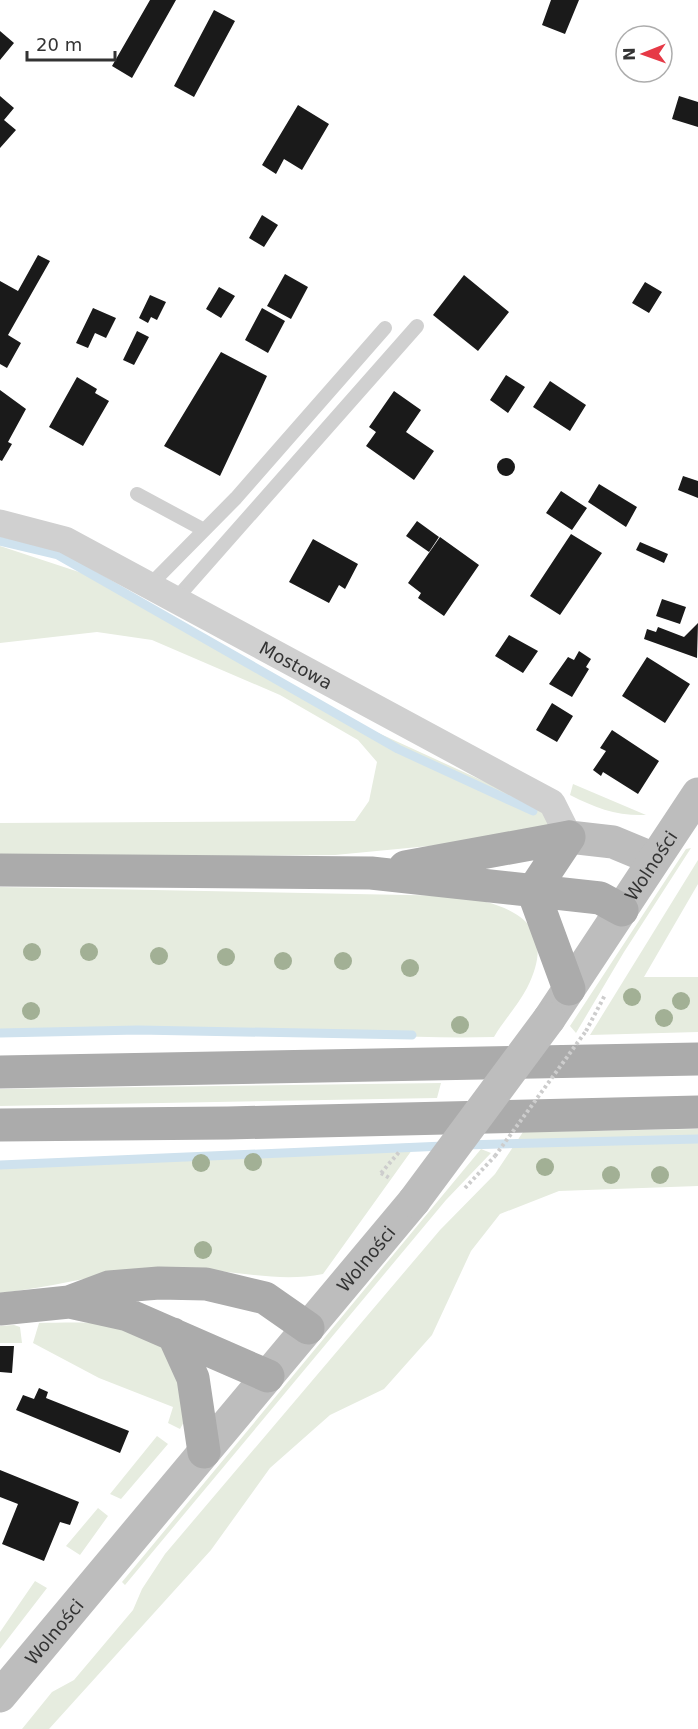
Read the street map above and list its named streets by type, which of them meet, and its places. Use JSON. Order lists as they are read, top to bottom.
{
  "streets": {
    "street": ["Mostowa", "Wolności"]
  },
  "scale_bar": "20 m",
  "north": "left"
}
